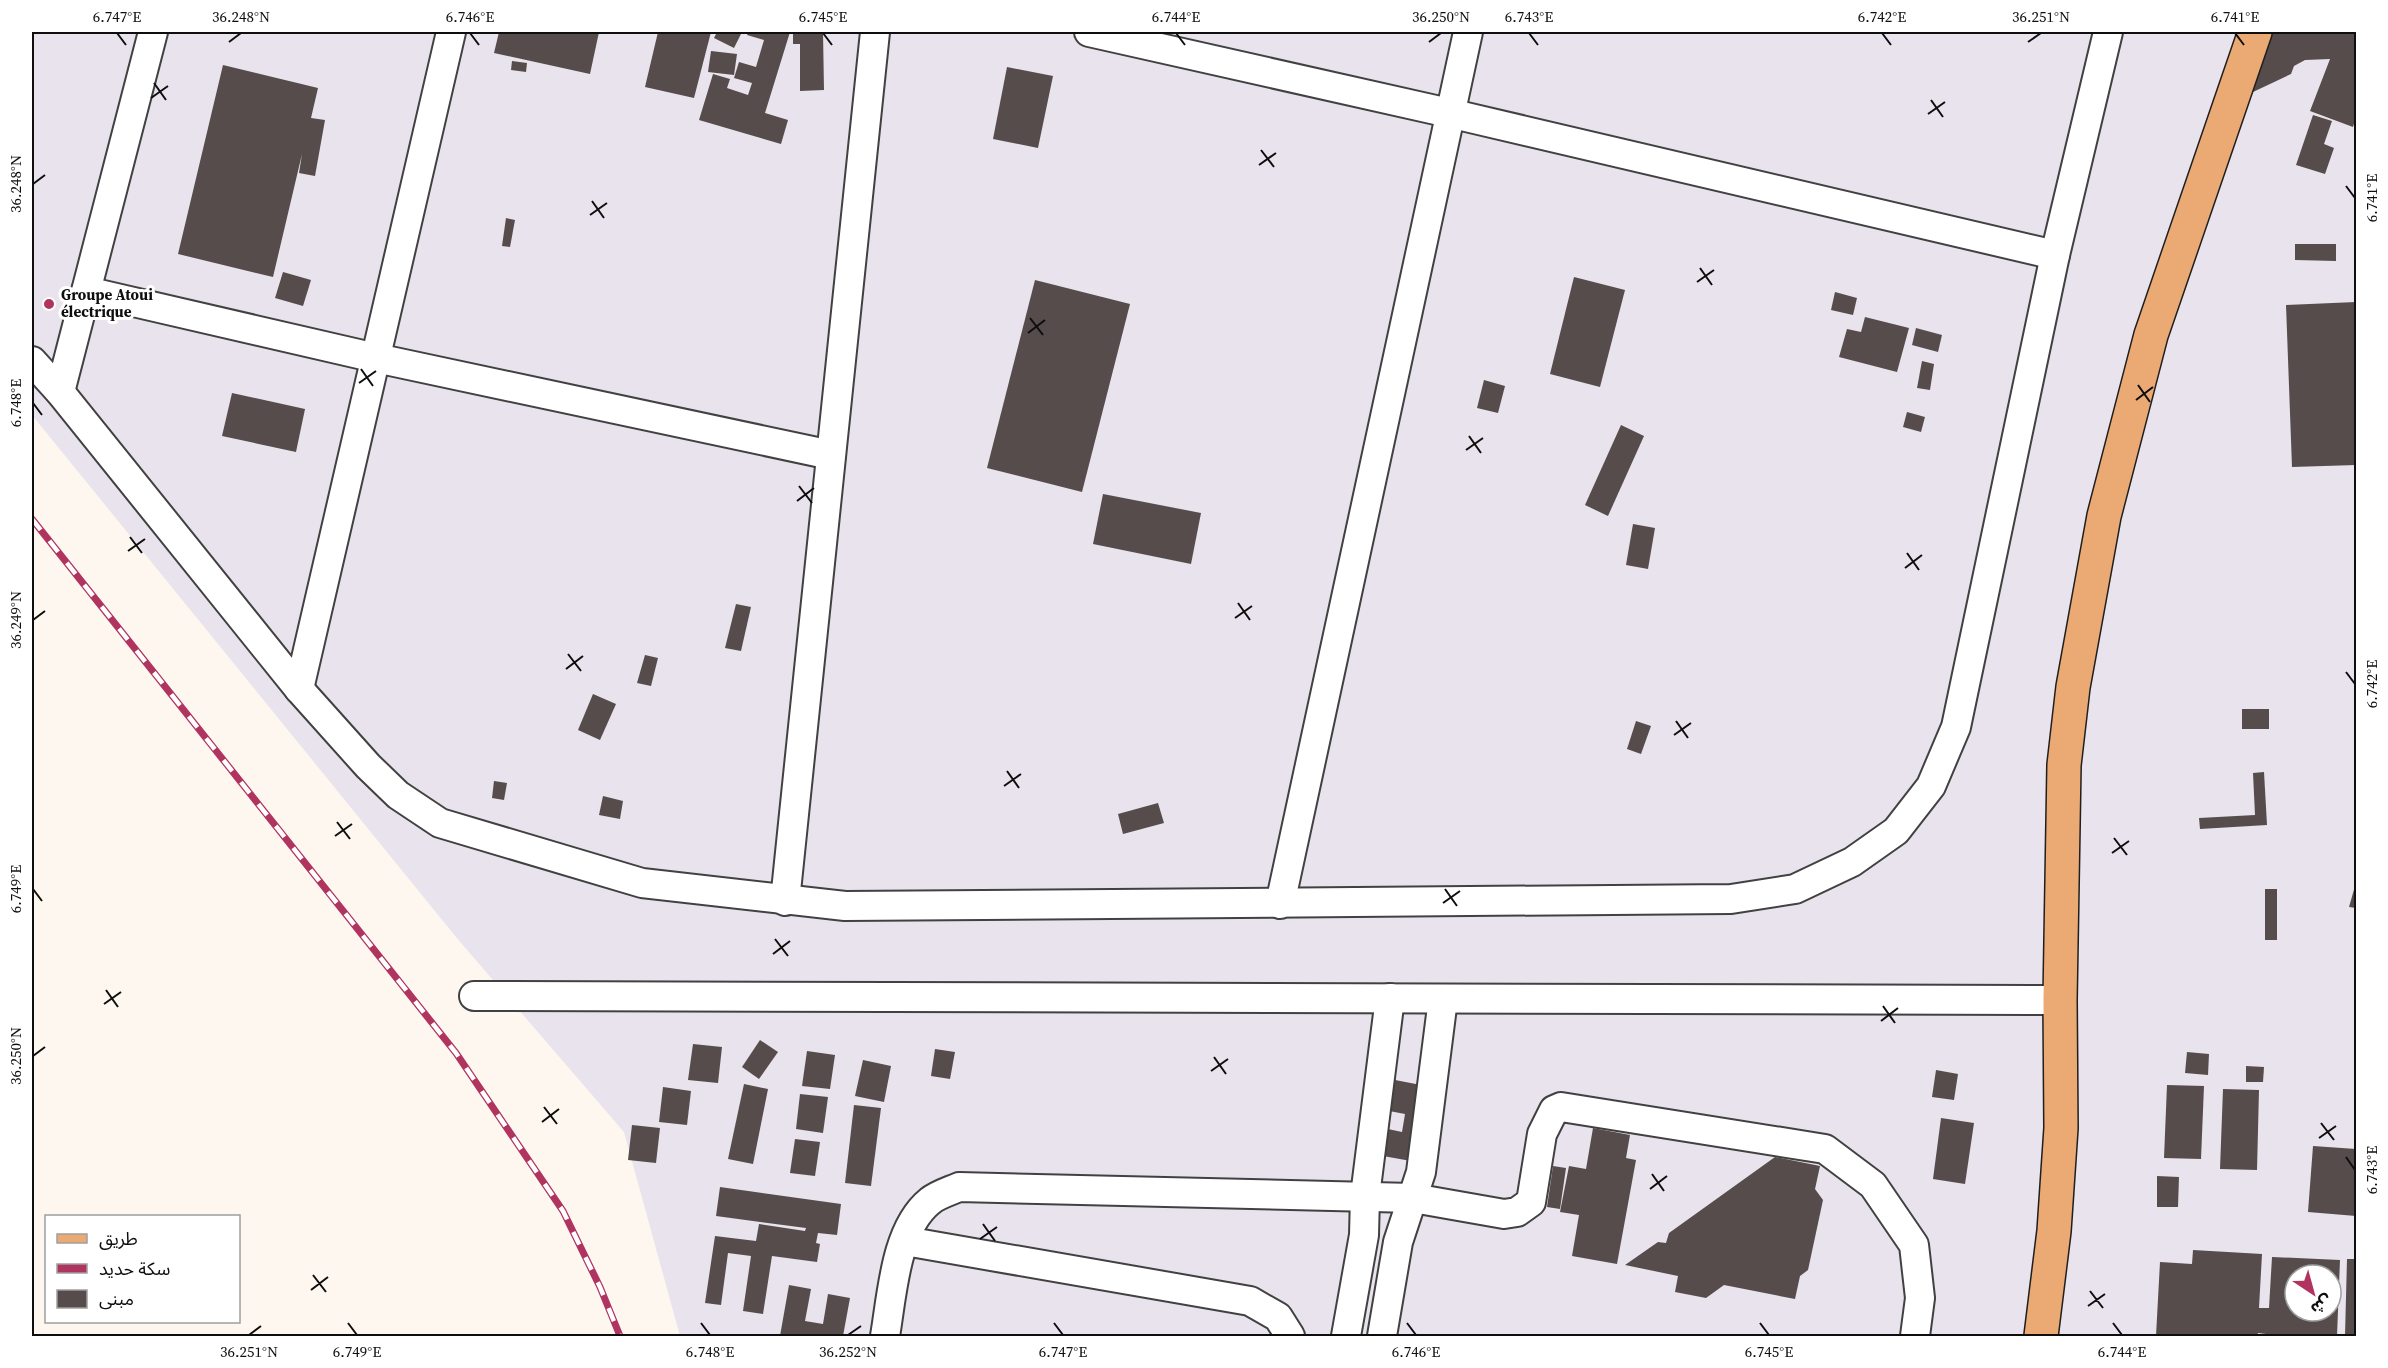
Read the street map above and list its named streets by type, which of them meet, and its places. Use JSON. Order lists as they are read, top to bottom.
{
  "places": ["Groupe Atoui électrique"],
  "legend": ["طريق", "سكة حديد", "مبنى"],
  "north": "bottom right",
  "coordinates": [
    "6.747°E",
    "36.248°N",
    "6.746°E",
    "6.745°E",
    "6.744°E",
    "36.250°N",
    "6.743°E",
    "6.742°E",
    "36.251°N",
    "6.741°E",
    "6.748°E",
    "36.249°N",
    "6.749°E",
    "36.252°N"
  ]
}
